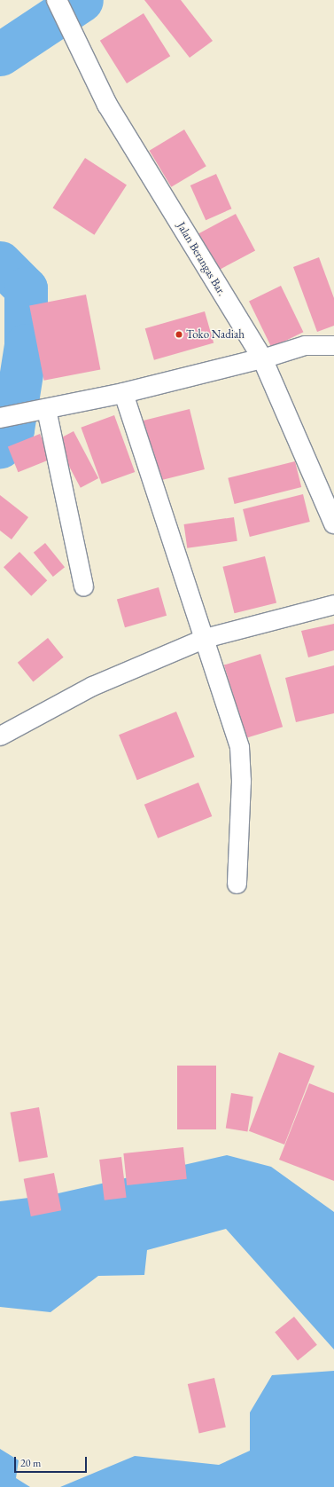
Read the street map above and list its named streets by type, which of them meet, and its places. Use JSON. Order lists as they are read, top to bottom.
{
  "streets": {
    "main road": ["Jalan Berangas Bar."]
  },
  "places": ["Toko Nadiah"],
  "scale_bar": "20 m"
}
